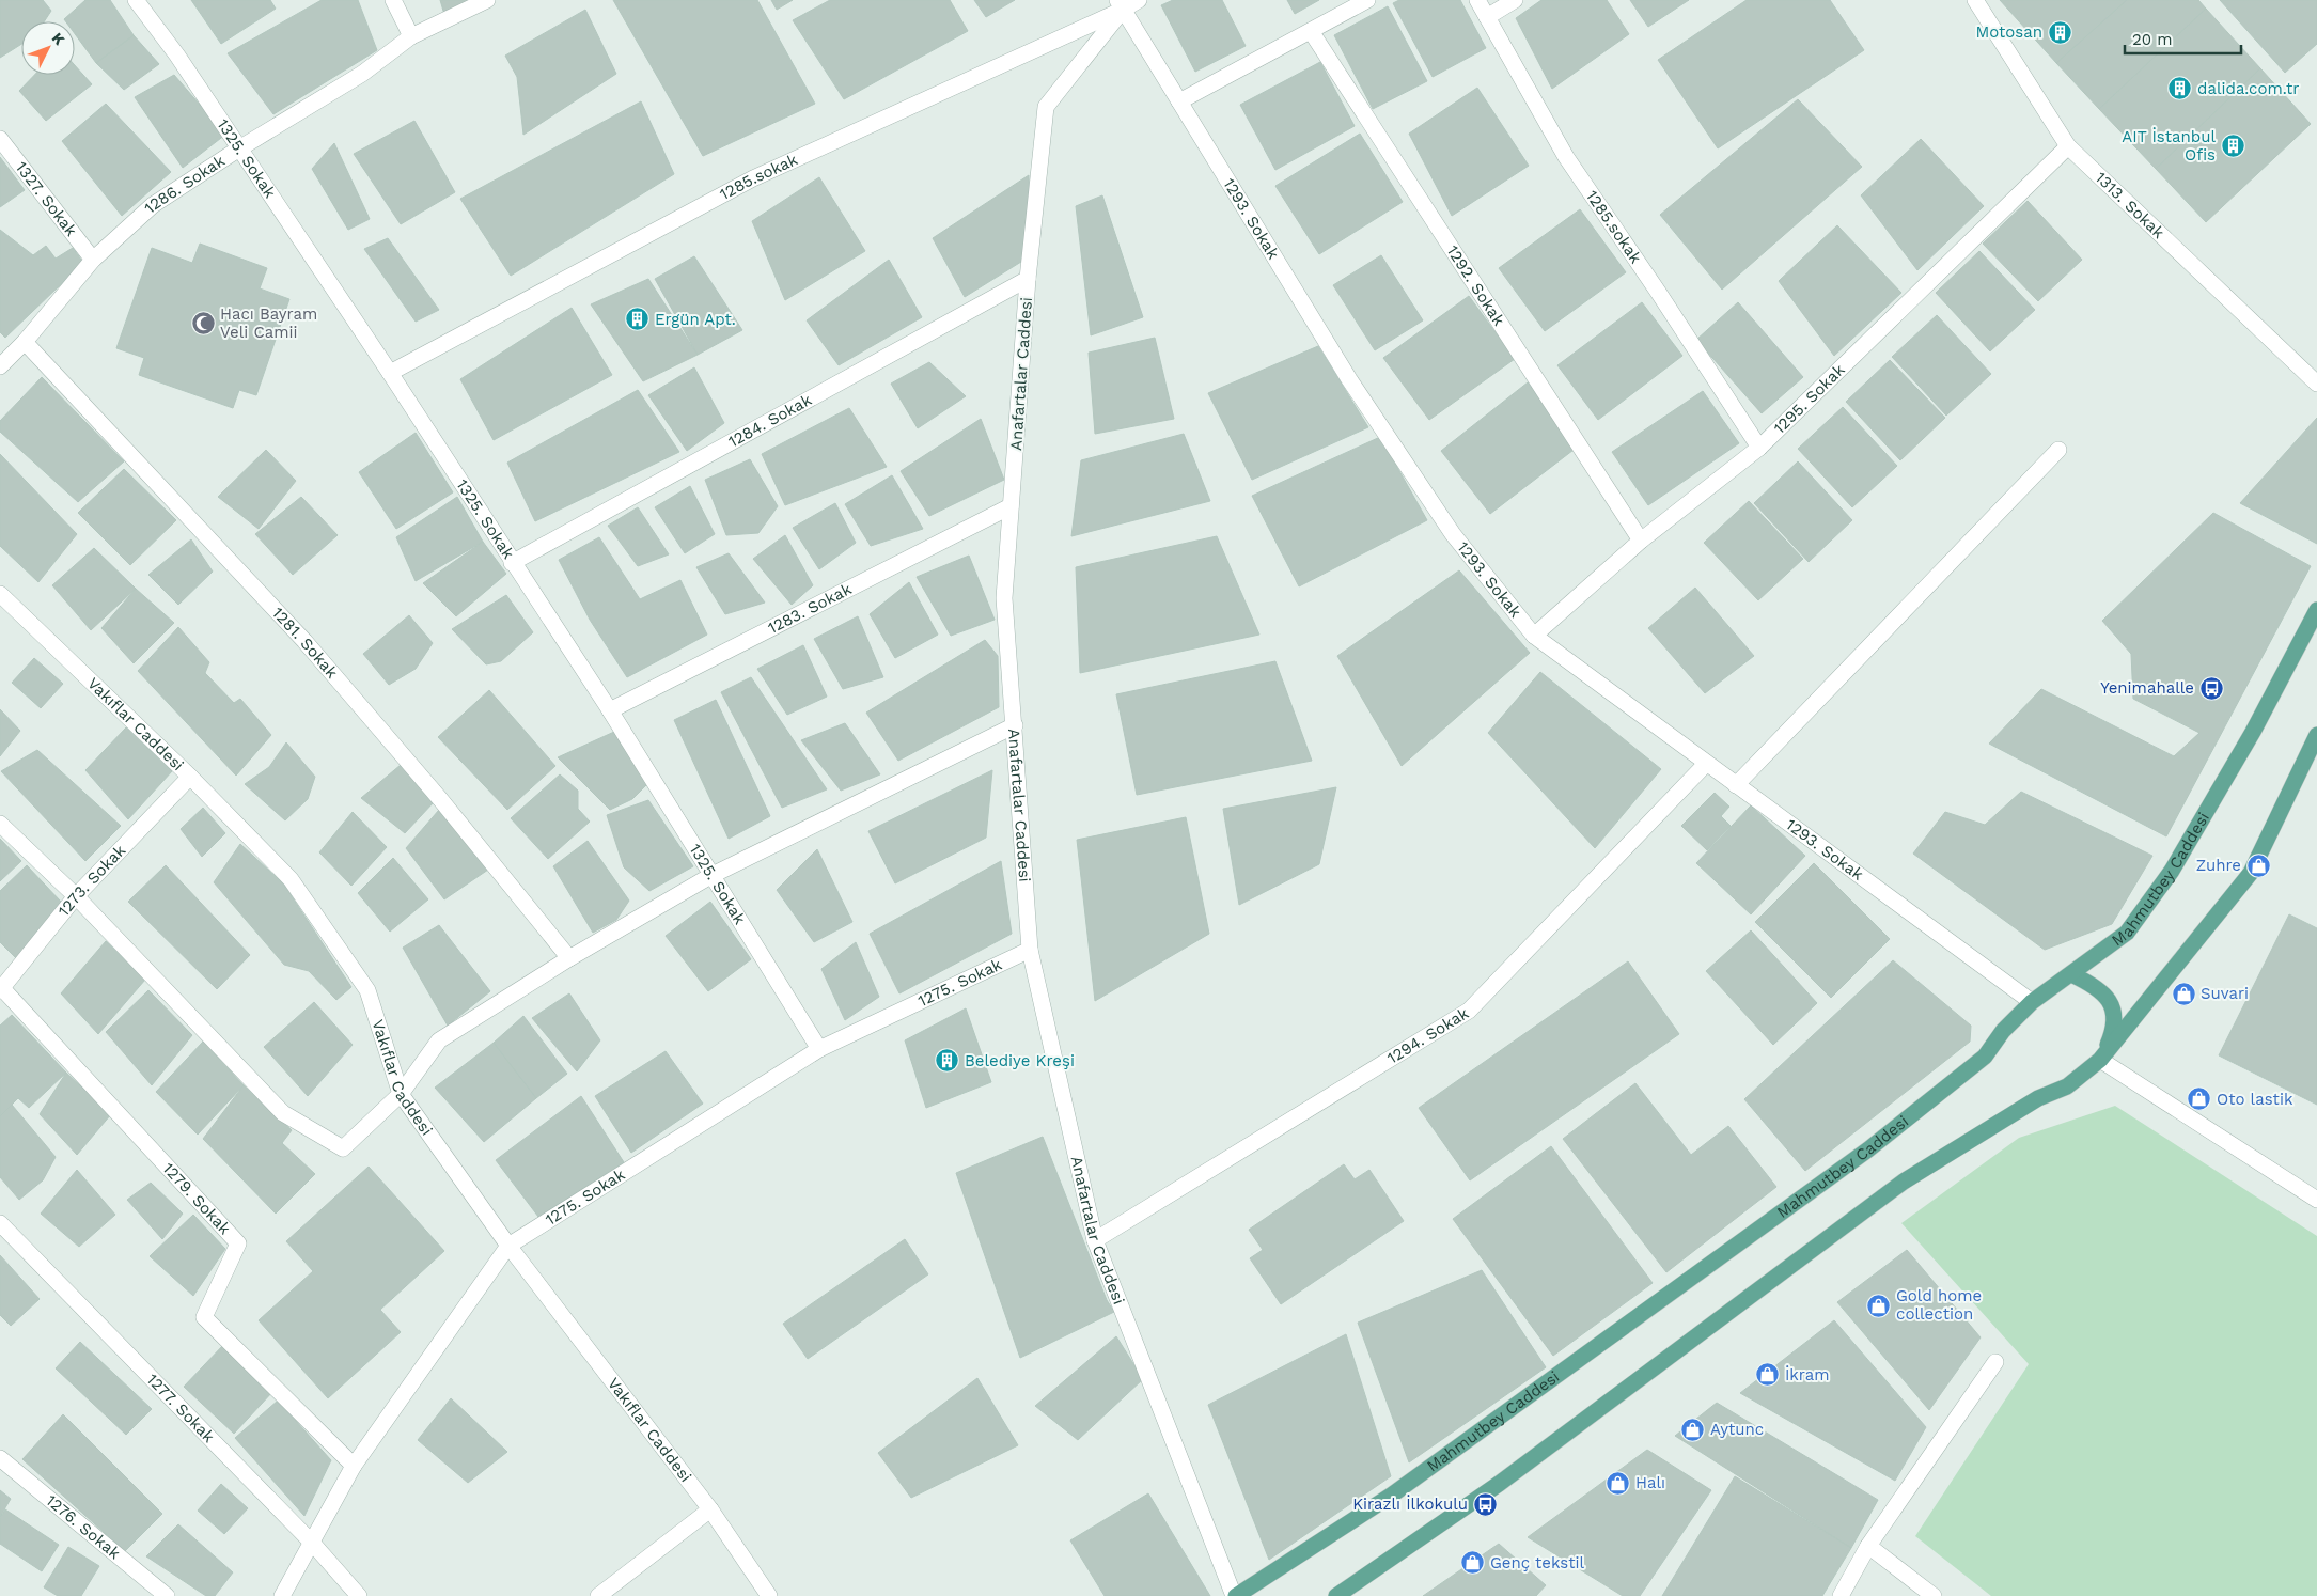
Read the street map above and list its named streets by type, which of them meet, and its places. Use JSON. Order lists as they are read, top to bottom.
{
  "streets": {
    "main road": ["Mahmutbey Caddesi"],
    "street": [
      "1325. Sokak",
      "1285.sokak",
      "1286. Sokak",
      "1327. Sokak",
      "1313. Sokak",
      "1293. Sokak",
      "1292. Sokak",
      "Anafartalar Caddesi",
      "1295. Sokak",
      "1284. Sokak",
      "1283. Sokak",
      "1281. Sokak",
      "Vakıflar Caddesi",
      "1273. Sokak",
      "1275. Sokak",
      "1294. Sokak",
      "1279. Sokak",
      "1277. Sokak",
      "1276. Sokak"
    ]
  },
  "crossings": [
    ["1325. Sokak", "1285.sokak"],
    ["1325. Sokak", "1286. Sokak"],
    ["1325. Sokak", "1284. Sokak"],
    ["1325. Sokak", "1283. Sokak"],
    ["1325. Sokak", "1275. Sokak"],
    ["1285.sokak", "1293. Sokak"],
    ["1285.sokak", "Anafartalar Caddesi"],
    ["1285.sokak", "1295. Sokak"],
    ["1286. Sokak", "1327. Sokak"],
    ["1286. Sokak", "1281. Sokak"],
    ["1313. Sokak", "1295. Sokak"],
    ["1293. Sokak", "Anafartalar Caddesi"],
    ["1293. Sokak", "1295. Sokak"],
    ["1293. Sokak", "Mahmutbey Caddesi"],
    ["1293. Sokak", "1294. Sokak"],
    ["1292. Sokak", "1295. Sokak"],
    ["Anafartalar Caddesi", "1284. Sokak"],
    ["Anafartalar Caddesi", "1283. Sokak"],
    ["Anafartalar Caddesi", "Mahmutbey Caddesi"],
    ["Anafartalar Caddesi", "1275. Sokak"],
    ["Anafartalar Caddesi", "1294. Sokak"],
    ["Vakıflar Caddesi", "1273. Sokak"],
    ["Vakıflar Caddesi", "1275. Sokak"],
    ["1273. Sokak", "1279. Sokak"],
    ["1275. Sokak", "1279. Sokak"],
    ["1275. Sokak", "1277. Sokak"]
  ],
  "places": {
    "building": [
      "Motosan",
      "dalida.com.tr",
      "AIT İstanbul Ofis",
      "Ergün Apt.",
      "Belediye Kreşi"
    ],
    "mosque": ["Hacı Bayram Veli Camii"],
    "bus stop": ["Yenimahalle", "Kirazlı İlkokulu"],
    "shop": [
      "Zuhre",
      "Suvari",
      "Oto lastik",
      "Gold home collection",
      "İkram",
      "Aytunc",
      "Halı",
      "Genç tekstil"
    ]
  },
  "scale_bar": "20 m",
  "north": "top right"
}
